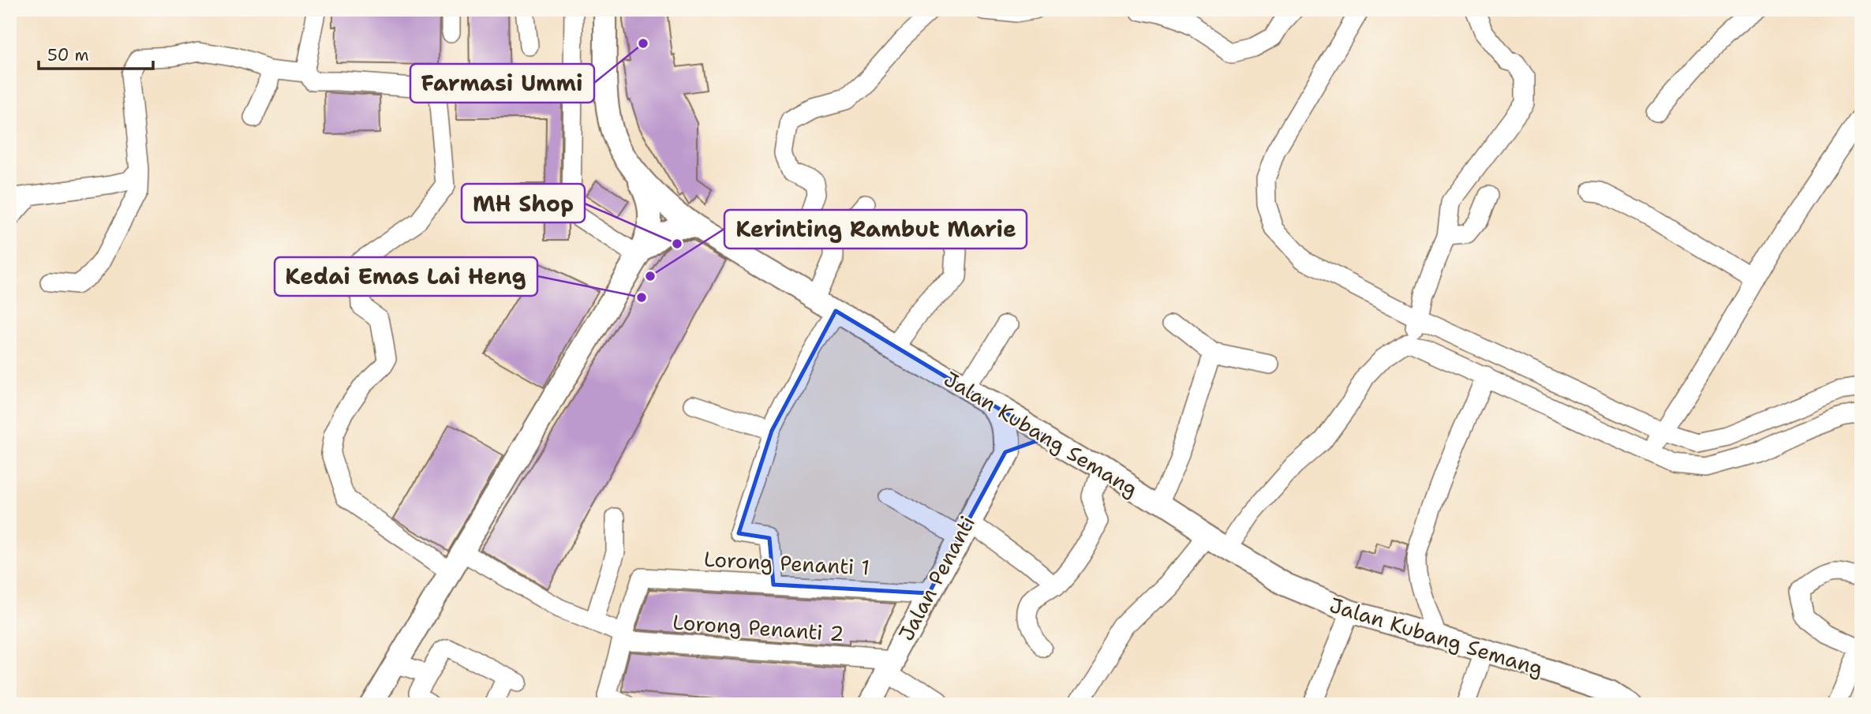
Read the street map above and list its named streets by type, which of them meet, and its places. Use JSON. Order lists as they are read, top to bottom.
{
  "streets": {
    "main road": ["Jalan Kubang Semang", "Jalan Penanti"],
    "street": ["Lorong Penanti 1", "Lorong Penanti 2"]
  },
  "crossings": [
    ["Lorong Penanti 1", "Jalan Penanti"],
    ["Lorong Penanti 1", "Lorong Penanti 2"],
    ["Jalan Penanti", "Lorong Penanti 2"]
  ],
  "places": [
    "Farmasi Ummi",
    "MH Shop",
    "Kerinting Rambut Marie",
    "Kedai Emas Lai Heng"
  ],
  "scale_bar": "50 m"
}
